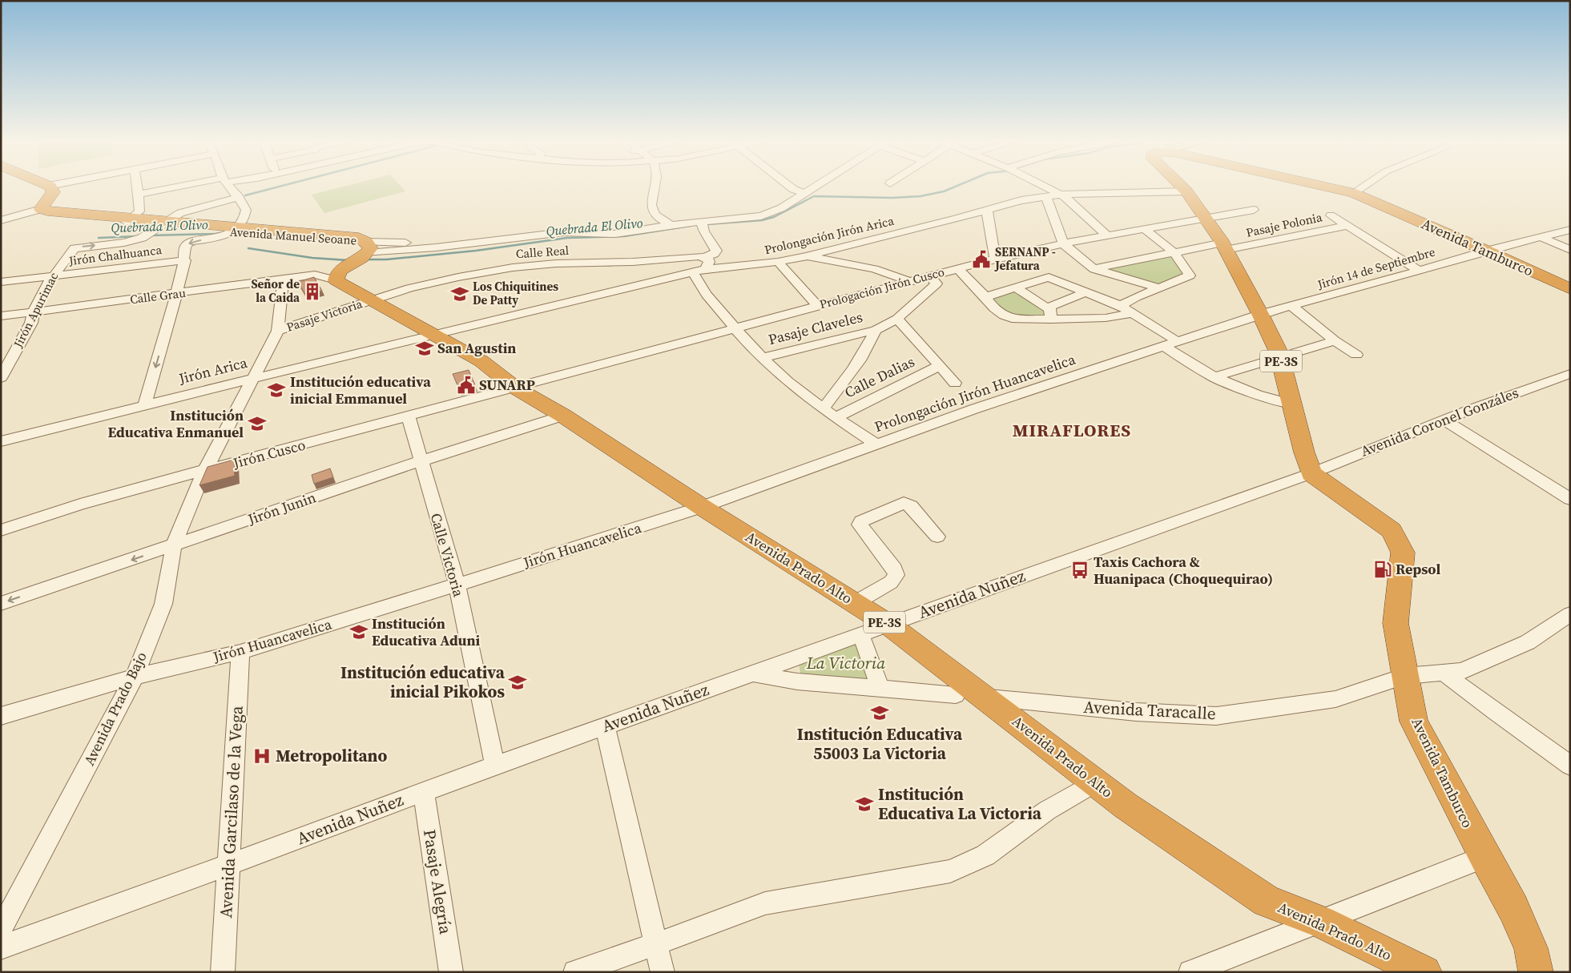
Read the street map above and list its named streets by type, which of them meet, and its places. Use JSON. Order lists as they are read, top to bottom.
{
  "streets": {
    "highway": [
      "Avenida Manuel Seoane",
      "Avenida Tamburco",
      "PE-3S",
      "Avenida Prado Alto"
    ],
    "street": [
      "Pasaje Polonia",
      "Prolongación Jirón Arica",
      "Calle Real",
      "Jirón Chalhuanca",
      "Jirón 14 de Septiembre",
      "Prologación Jirón Cusco",
      "Calle Grau",
      "Jirón Apurimac",
      "Pasaje Victoria",
      "Pasaje Claveles",
      "Jirón Arica",
      "Calle Dalias",
      "Prolongación Jirón Huancavelica",
      "Avenida Coronel Gonzáles",
      "Jirón Cusco",
      "Jirón Junin",
      "Jirón Huancavelica",
      "Calle Victoria",
      "Avenida Nuñez",
      "Avenida Prado Bajo",
      "Avenida Taracalle",
      "Avenida Garcilaso de la Vega",
      "Pasaje Alegría"
    ]
  },
  "crossings": [
    ["Pasaje Polonia", "Jirón 14 de Septiembre"],
    ["Pasaje Polonia", "PE-3S"],
    ["Prolongación Jirón Arica", "PE-3S"],
    ["Prolongación Jirón Arica", "Jirón Arica"],
    ["Prolongación Jirón Arica", "Avenida Prado Alto"],
    ["Avenida Manuel Seoane", "Calle Grau"],
    ["Avenida Manuel Seoane", "Jirón Apurimac"],
    ["Avenida Manuel Seoane", "Avenida Prado Alto"],
    ["Avenida Tamburco", "Jirón 14 de Septiembre"],
    ["Avenida Tamburco", "PE-3S"],
    ["Avenida Tamburco", "Avenida Coronel Gonzáles"],
    ["Avenida Tamburco", "Avenida Nuñez"],
    ["Avenida Tamburco", "Avenida Taracalle"],
    ["Calle Real", "Pasaje Victoria"],
    ["Calle Real", "Avenida Prado Alto"],
    ["Jirón Chalhuanca", "Jirón Apurimac"],
    ["Jirón 14 de Septiembre", "PE-3S"],
    ["Jirón 14 de Septiembre", "Prolongación Jirón Huancavelica"],
    ["Prologación Jirón Cusco", "Pasaje Claveles"],
    ["Prologación Jirón Cusco", "PE-3S"],
    ["Prologación Jirón Cusco", "Jirón Cusco"],
    ["Prologación Jirón Cusco", "Avenida Prado Alto"],
    ["Calle Grau", "Jirón Apurimac"],
    ["Calle Grau", "Avenida Prado Alto"],
    ["Calle Grau", "Avenida Prado Bajo"],
    ["Pasaje Victoria", "Avenida Prado Alto"],
    ["Pasaje Victoria", "Avenida Prado Bajo"],
    ["PE-3S", "Prolongación Jirón Huancavelica"],
    ["PE-3S", "Avenida Coronel Gonzáles"],
    ["PE-3S", "Avenida Nuñez"],
    ["Jirón Arica", "Avenida Prado Alto"],
    ["Jirón Arica", "Avenida Prado Bajo"],
    ["Prolongación Jirón Huancavelica", "Jirón Huancavelica"],
    ["Prolongación Jirón Huancavelica", "Avenida Prado Alto"],
    ["Avenida Coronel Gonzáles", "Avenida Nuñez"],
    ["Jirón Cusco", "Calle Victoria"],
    ["Jirón Cusco", "Avenida Prado Alto"],
    ["Jirón Cusco", "Avenida Prado Bajo"],
    ["Jirón Junin", "Calle Victoria"],
    ["Jirón Junin", "Avenida Prado Alto"],
    ["Jirón Junin", "Avenida Prado Bajo"],
    ["Jirón Huancavelica", "Calle Victoria"],
    ["Jirón Huancavelica", "Avenida Prado Alto"],
    ["Jirón Huancavelica", "Avenida Prado Bajo"],
    ["Jirón Huancavelica", "Avenida Garcilaso de la Vega"],
    ["Calle Victoria", "Avenida Nuñez"],
    ["Avenida Prado Alto", "Avenida Nuñez"],
    ["Avenida Prado Alto", "Avenida Taracalle"],
    ["Avenida Nuñez", "Avenida Garcilaso de la Vega"],
    ["Avenida Nuñez", "Pasaje Alegría"]
  ],
  "districts": ["MIRAFLORES"],
  "water": ["Quebrada El Olivo"],
  "parks": ["La Victoria"],
  "places": {
    "public building": ["SERNANP - Jefatura", "SUNARP"],
    "building": ["Señor de la Caida"],
    "school or university": [
      "Los Chiquitines De Patty",
      "San Agustin",
      "Institución educativa inicial Emmanuel",
      "Institución Educativa Enmanuel",
      "Institución Educativa Aduni",
      "Institución educativa inicial Pikokos",
      "Institución Educativa 55003 La Victoria",
      "Institución Educativa La Victoria"
    ],
    "fuel station": ["Repsol"],
    "bus stop": ["Taxis Cachora & Huanipaca (Choquequirao)"],
    "hospital": ["Metropolitano"]
  }
}
